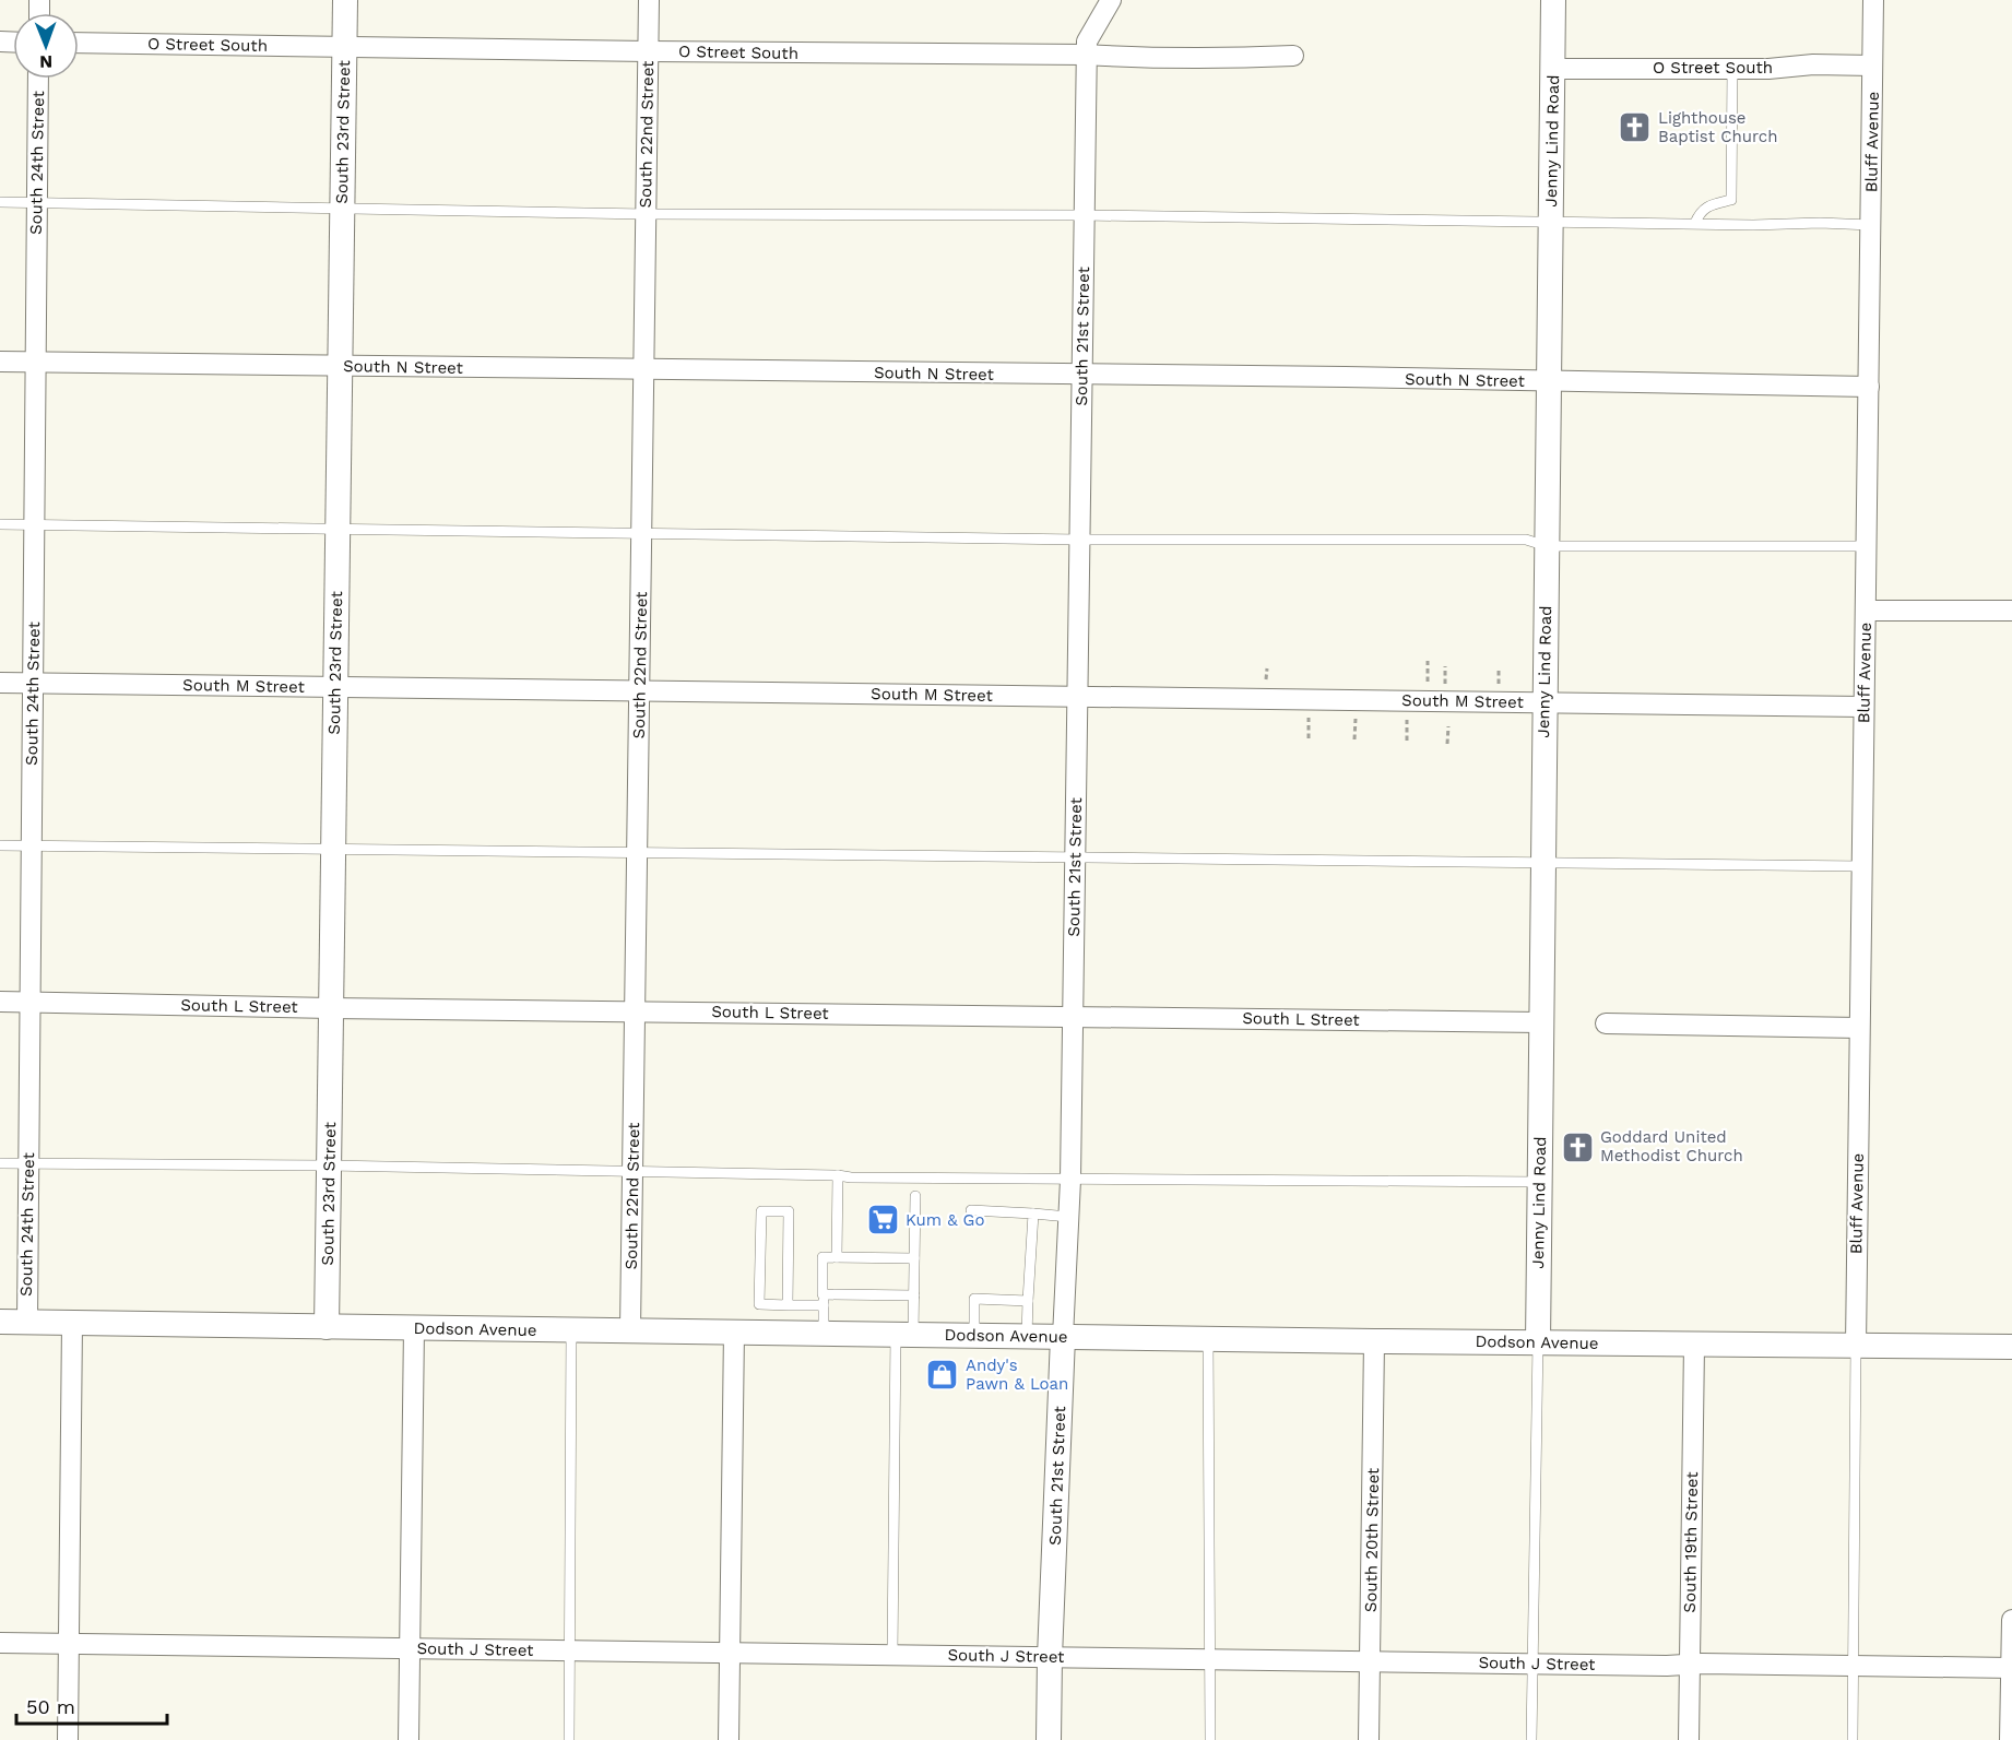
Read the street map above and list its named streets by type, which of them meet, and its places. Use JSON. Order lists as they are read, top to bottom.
{
  "streets": {
    "street": [
      "O Street South",
      "South 23rd Street",
      "South 22nd Street",
      "Jenny Lind Road",
      "Bluff Avenue",
      "South 24th Street",
      "South 21st Street",
      "South N Street",
      "South M Street",
      "South L Street",
      "Dodson Avenue",
      "South 20th Street",
      "South 19th Street",
      "South J Street"
    ]
  },
  "crossings": [
    ["O Street South", "South 23rd Street"],
    ["O Street South", "South 22nd Street"],
    ["O Street South", "Jenny Lind Road"],
    ["O Street South", "Bluff Avenue"],
    ["O Street South", "South 21st Street"],
    ["South 23rd Street", "South N Street"],
    ["South 23rd Street", "South M Street"],
    ["South 23rd Street", "South L Street"],
    ["South 23rd Street", "Dodson Avenue"],
    ["South 22nd Street", "South N Street"],
    ["South 22nd Street", "South M Street"],
    ["South 22nd Street", "South L Street"],
    ["South 22nd Street", "Dodson Avenue"],
    ["Jenny Lind Road", "South N Street"],
    ["Jenny Lind Road", "South M Street"],
    ["Jenny Lind Road", "South L Street"],
    ["Jenny Lind Road", "Dodson Avenue"],
    ["Bluff Avenue", "South N Street"],
    ["Bluff Avenue", "South M Street"],
    ["Bluff Avenue", "Dodson Avenue"],
    ["South 24th Street", "South N Street"],
    ["South 24th Street", "South M Street"],
    ["South 24th Street", "South L Street"],
    ["South 24th Street", "Dodson Avenue"],
    ["South 21st Street", "South N Street"],
    ["South 21st Street", "South M Street"],
    ["South 21st Street", "South L Street"],
    ["South 21st Street", "Dodson Avenue"],
    ["South 21st Street", "South J Street"],
    ["Dodson Avenue", "South 20th Street"],
    ["Dodson Avenue", "South 19th Street"],
    ["South 20th Street", "South J Street"],
    ["South 19th Street", "South J Street"]
  ],
  "places": {
    "church": ["Lighthouse Baptist Church", "Goddard United Methodist Church"],
    "supermarket": ["Kum & Go"],
    "shop": ["Andy's Pawn & Loan"]
  },
  "scale_bar": "50 m",
  "north": "bottom"
}
